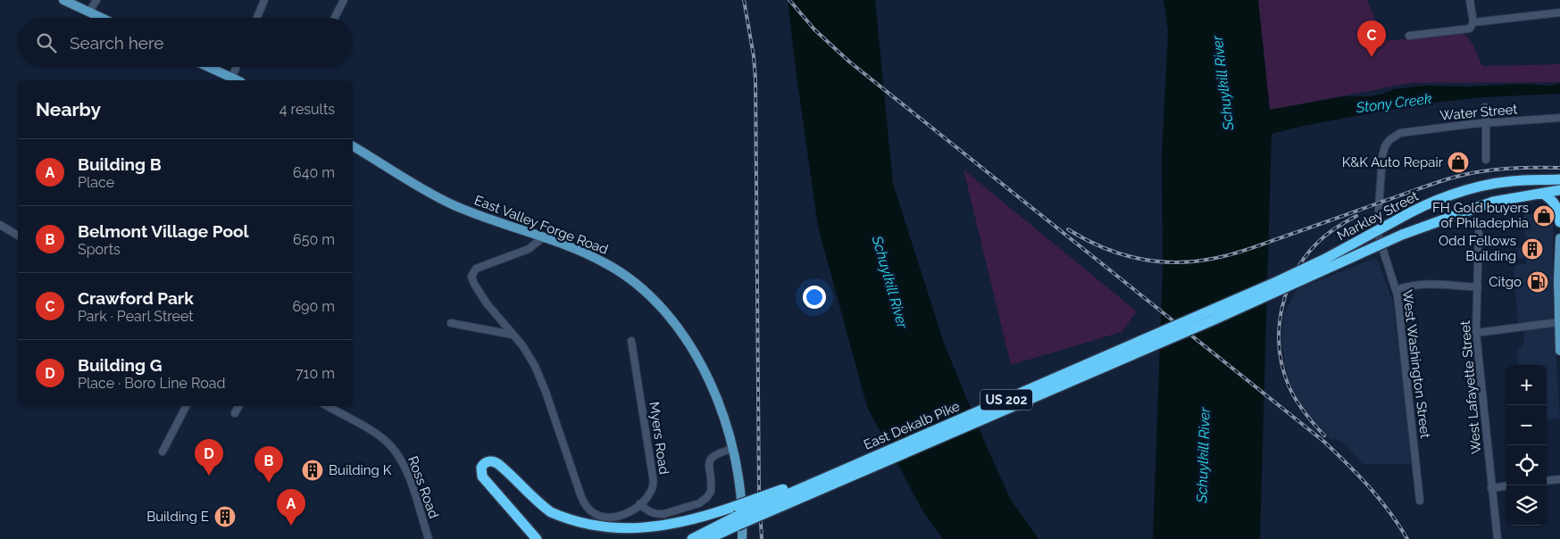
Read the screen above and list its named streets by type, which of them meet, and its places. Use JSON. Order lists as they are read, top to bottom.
{
  "streets": {
    "highway": ["Markley Street", "US 202", "East Dekalb Pike"],
    "main road": ["East Valley Forge Road"],
    "street": [
      "Water Street",
      "West Washington Street",
      "West Lafayette Street",
      "Myers Road",
      "Ross Road"
    ]
  },
  "crossings": [
    ["Water Street", "West Washington Street"],
    ["Markley Street", "East Dekalb Pike"]
  ],
  "water": ["Schuylkill River", "Stony Creek"],
  "places": {
    "shop": ["K&K Auto Repair", "FH Gold buyers of Philadephia"],
    "building": ["Odd Fellows Building", "Building K", "Building E"],
    "fuel station": ["Citgo"]
  },
  "page": {
    "search": "Search here",
    "pins": [
      "C",
      "D",
      "B",
      "A"
    ],
    "heading": ["Nearby", "4 results"],
    "list": [
      {
        "mark": "A",
        "name": "Building B",
        "note": "Place",
        "value": "640 m"
      },
      {
        "mark": "B",
        "name": "Belmont Village Pool",
        "note": "Sports",
        "value": "650 m"
      },
      {
        "mark": "C",
        "name": "Crawford Park",
        "note": "Park · Pearl Street",
        "value": "690 m"
      },
      {
        "mark": "D",
        "name": "Building G",
        "note": "Place · Boro Line Road",
        "value": "710 m"
      }
    ],
    "map_buttons": ["+", "−"]
  }
}
